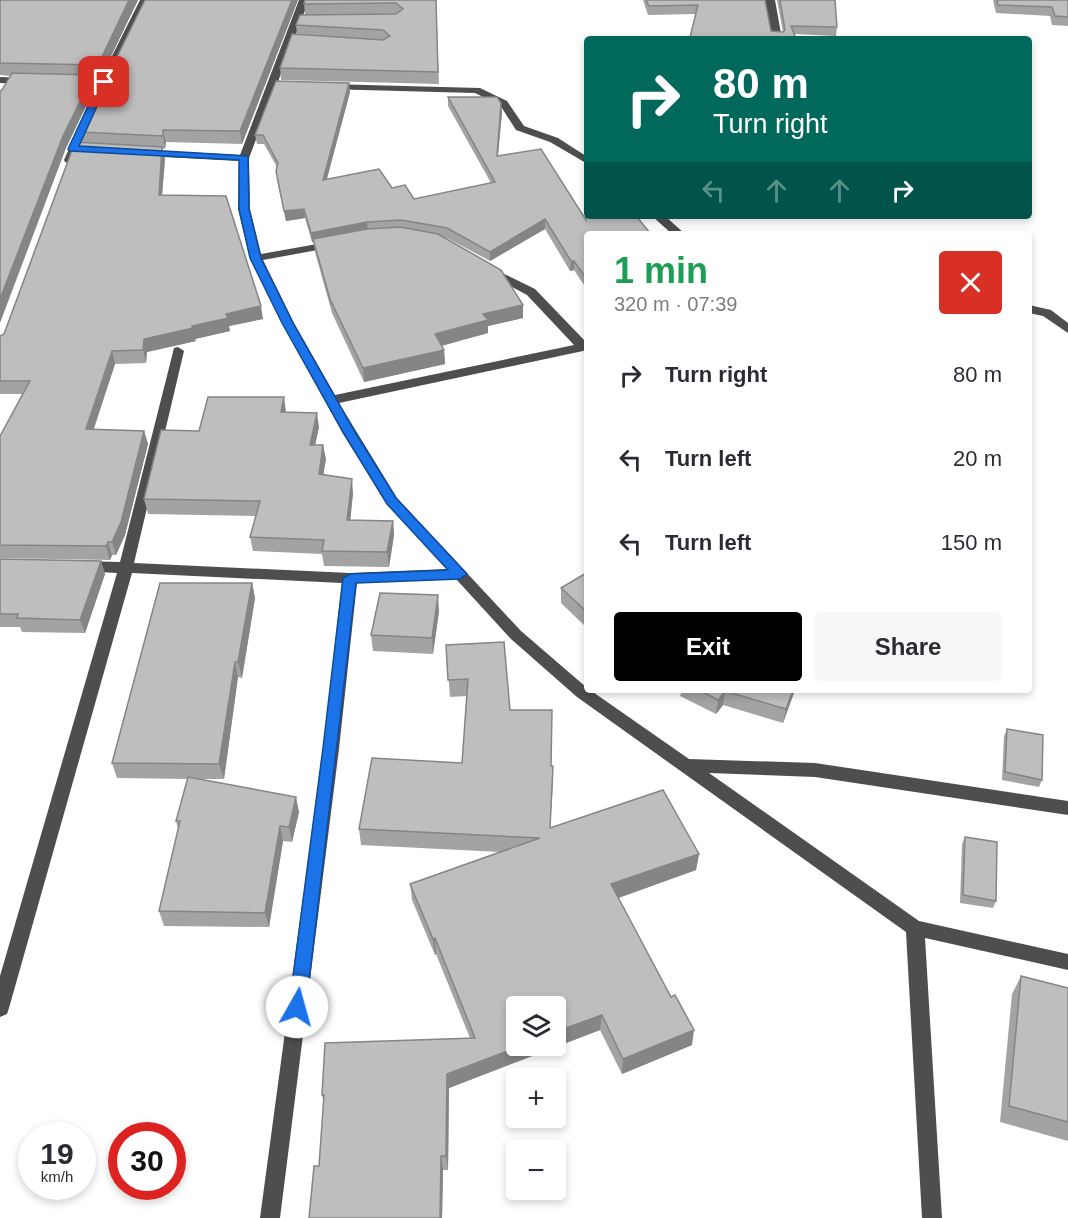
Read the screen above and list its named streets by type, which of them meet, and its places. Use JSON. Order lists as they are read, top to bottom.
{
  "page": {
    "turn": ["80 m", "Turn right"],
    "heading": ["1 min", "320 m · 07:39"],
    "list": [
      {
        "name": "Turn right",
        "value": "80 m"
      },
      {
        "name": "Turn left",
        "value": "20 m"
      },
      {
        "name": "Turn left",
        "value": "150 m"
      }
    ],
    "buttons": ["Exit", "Share"],
    "map_buttons": ["+", "−"],
    "speed": "19 km/h",
    "limit": "30"
  }
}
